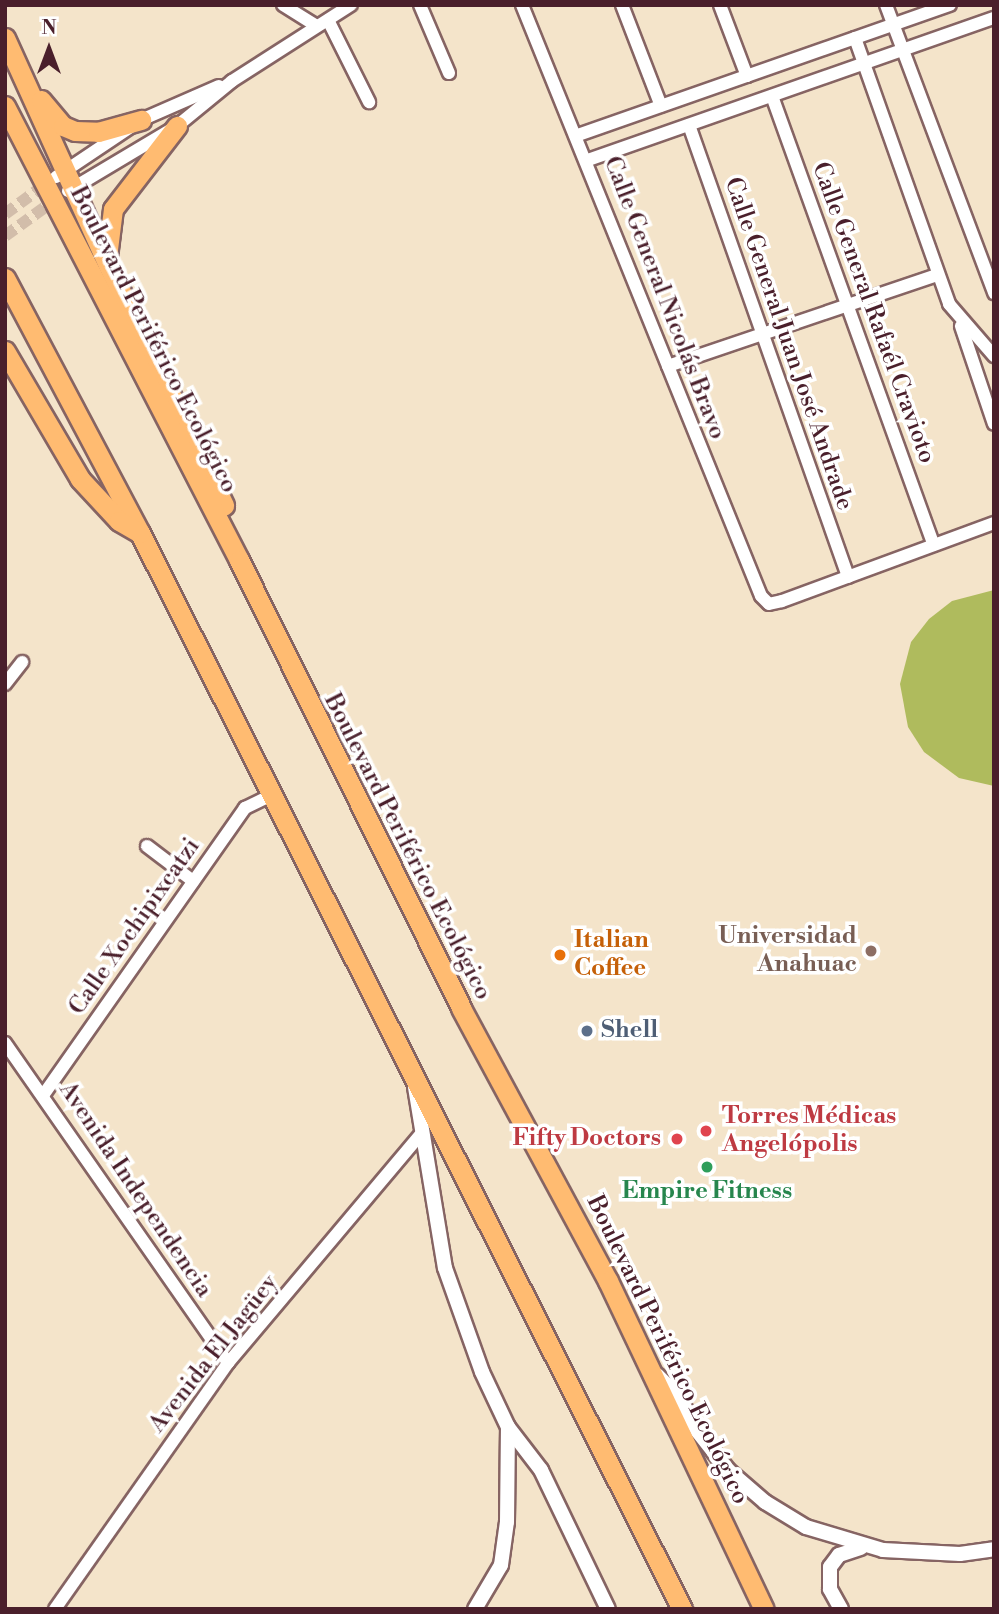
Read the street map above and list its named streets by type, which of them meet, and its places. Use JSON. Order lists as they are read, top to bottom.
{
  "streets": {
    "highway": ["Boulevard Periférico Ecológico"],
    "street": [
      "Calle General Nicolás Bravo",
      "Calle General Rafaél Cravioto",
      "Calle General Juan José Andrade",
      "Calle Xochipixcatzi",
      "Avenida Independencia",
      "Avenida El Jagüey"
    ]
  },
  "crossings": [
    ["Calle General Nicolás Bravo", "Calle General Juan José Andrade"],
    ["Calle Xochipixcatzi", "Avenida Independencia"],
    ["Avenida Independencia", "Avenida El Jagüey"]
  ],
  "places": [
    "Universidad Anahuac",
    "Italian Coffee",
    "Shell",
    "Torres Médicas Angelópolis",
    "Fifty Doctors",
    "Empire Fitness"
  ],
  "north": "top"
}
